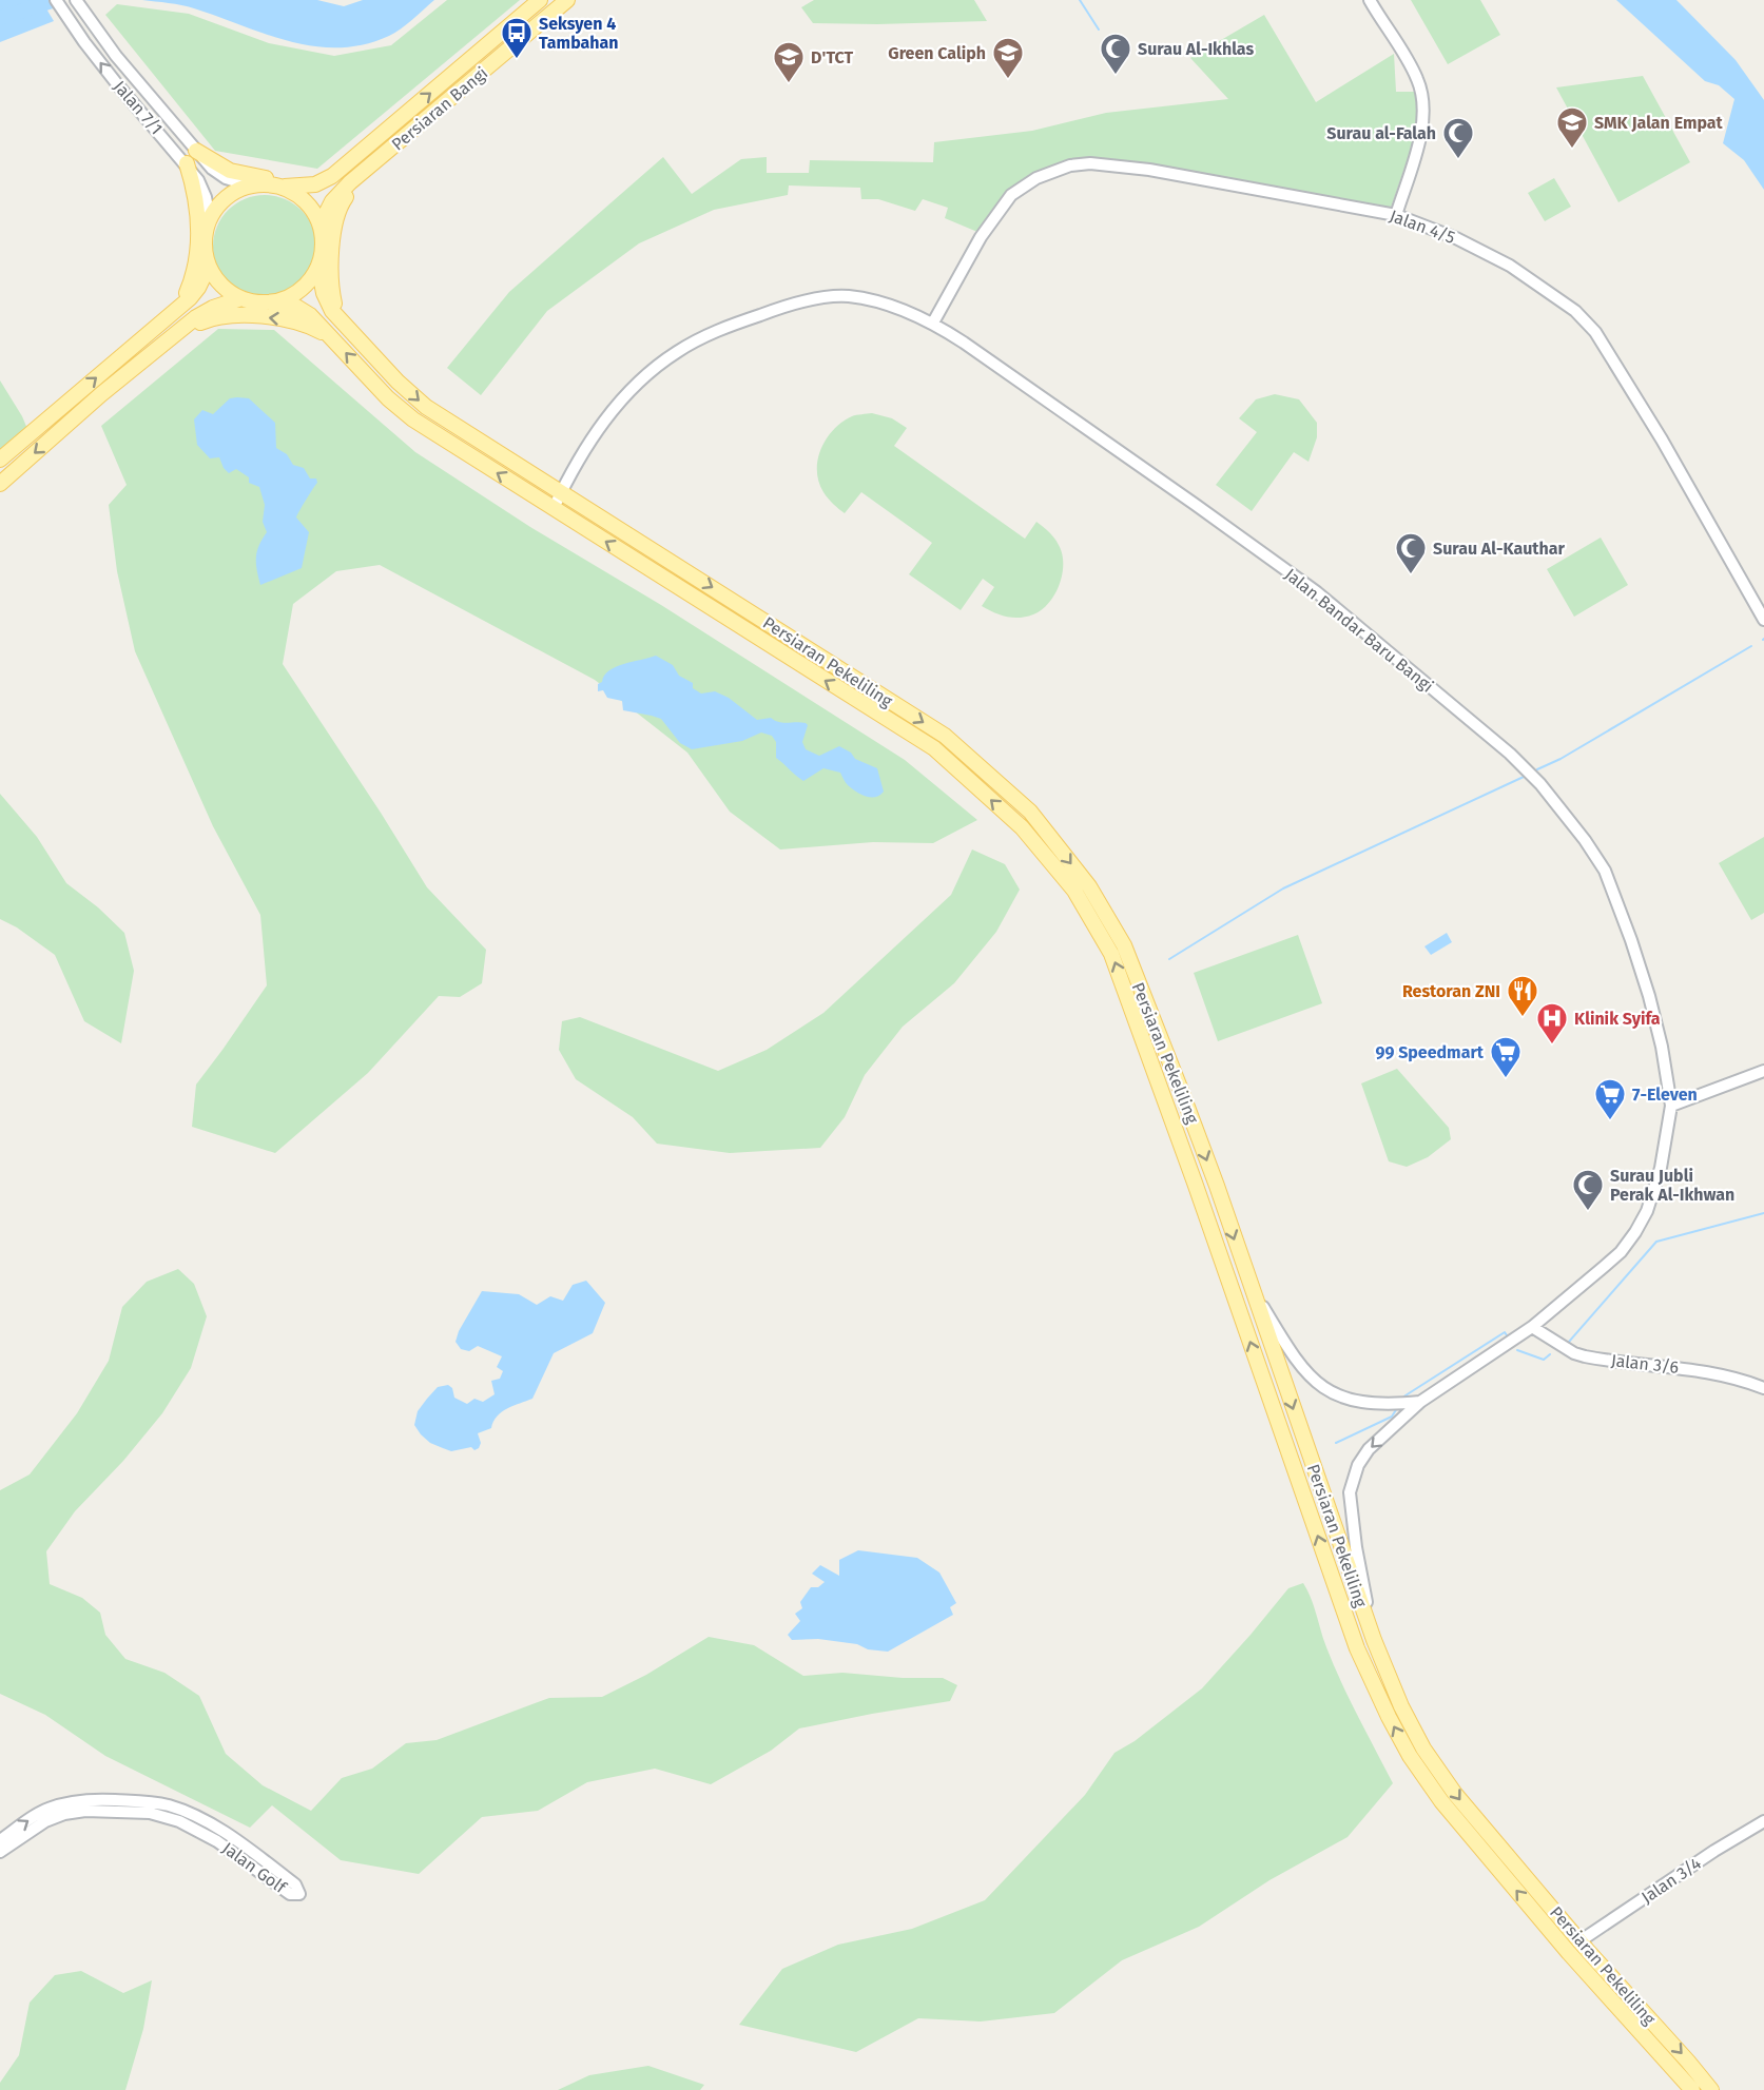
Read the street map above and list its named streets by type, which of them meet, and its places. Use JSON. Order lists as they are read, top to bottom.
{
  "streets": {
    "main road": ["Persiaran Bangi", "Persiaran Pekeliling"],
    "street": [
      "Jalan 7/1",
      "Jalan 4/5",
      "Jalan Bandar Baru Bangi",
      "Jalan 3/6",
      "Jalan Golf",
      "Jalan 3/4"
    ]
  },
  "crossings": [
    ["Jalan 7/1", "Persiaran Bangi"],
    ["Jalan 7/1", "Persiaran Pekeliling"],
    ["Persiaran Bangi", "Persiaran Pekeliling"],
    ["Jalan 4/5", "Jalan Bandar Baru Bangi"],
    ["Jalan Bandar Baru Bangi", "Persiaran Pekeliling"],
    ["Jalan Bandar Baru Bangi", "Jalan 3/6"],
    ["Persiaran Pekeliling", "Jalan 3/4"]
  ],
  "places": {
    "bus stop": ["Seksyen 4 Tambahan"],
    "mosque": [
      "Surau Al-Ikhlas",
      "Surau al-Falah",
      "Surau Al-Kauthar",
      "Surau Jubli Perak Al-Ikhwan"
    ],
    "school or university": ["Green Caliph", "D'TCT", "SMK Jalan Empat"],
    "restaurant": ["Restoran ZNI"],
    "hospital": ["Klinik Syifa"],
    "supermarket": ["99 Speedmart", "7-Eleven"]
  }
}
